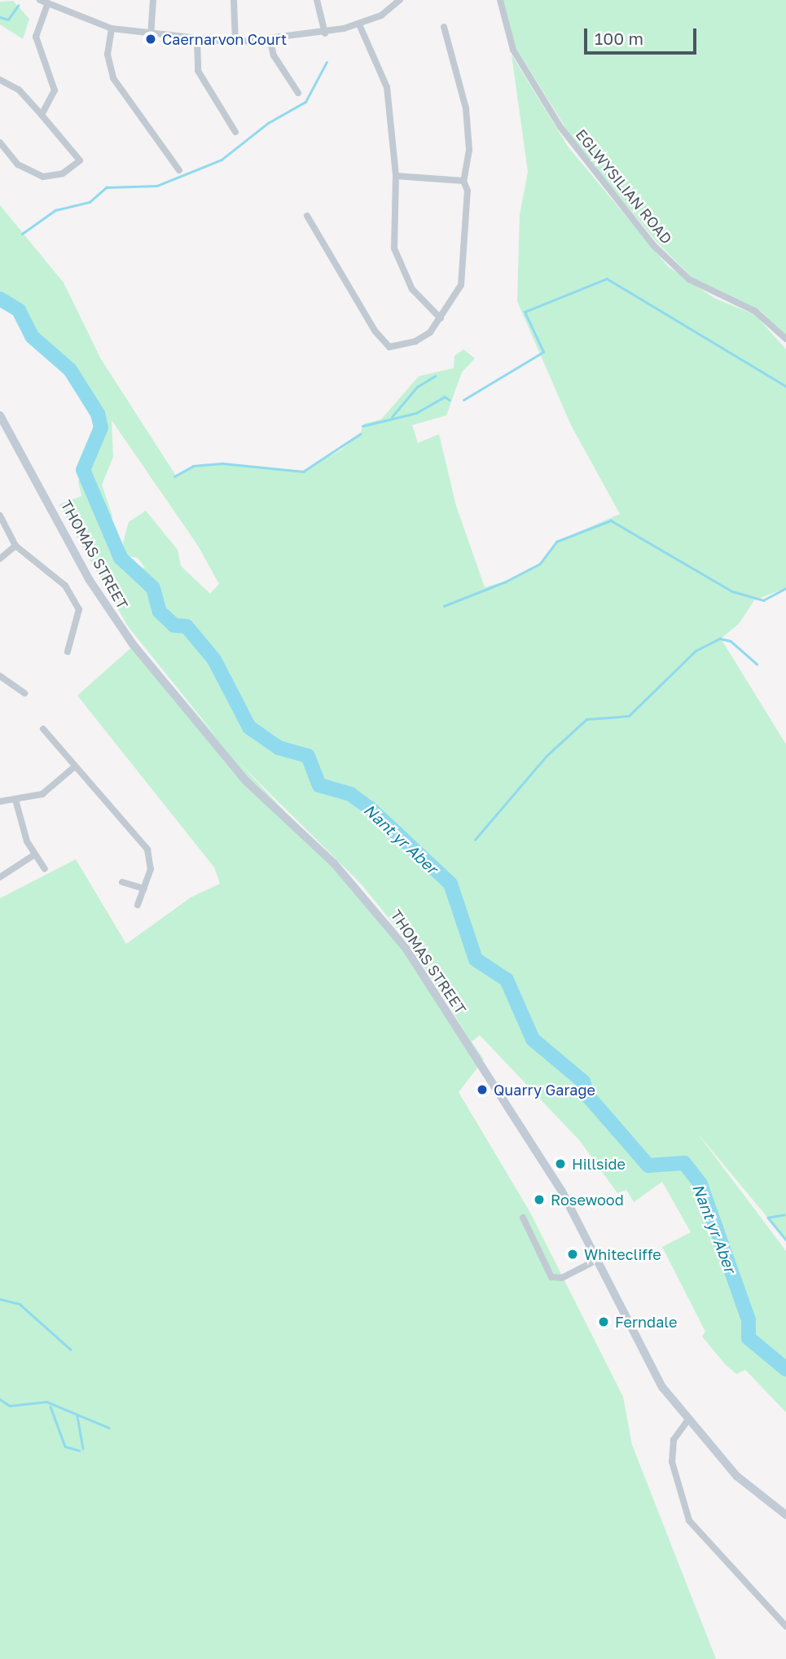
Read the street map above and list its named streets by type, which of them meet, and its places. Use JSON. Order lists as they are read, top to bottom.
{
  "streets": {
    "main road": ["THOMAS STREET"],
    "street": ["EGLWYSILIAN ROAD"]
  },
  "water": ["Nant yr Aber"],
  "places": [
    "Caernarvon Court",
    "Quarry Garage",
    "Hillside",
    "Rosewood",
    "Whitecliffe",
    "Ferndale"
  ],
  "scale_bar": "100 m"
}
